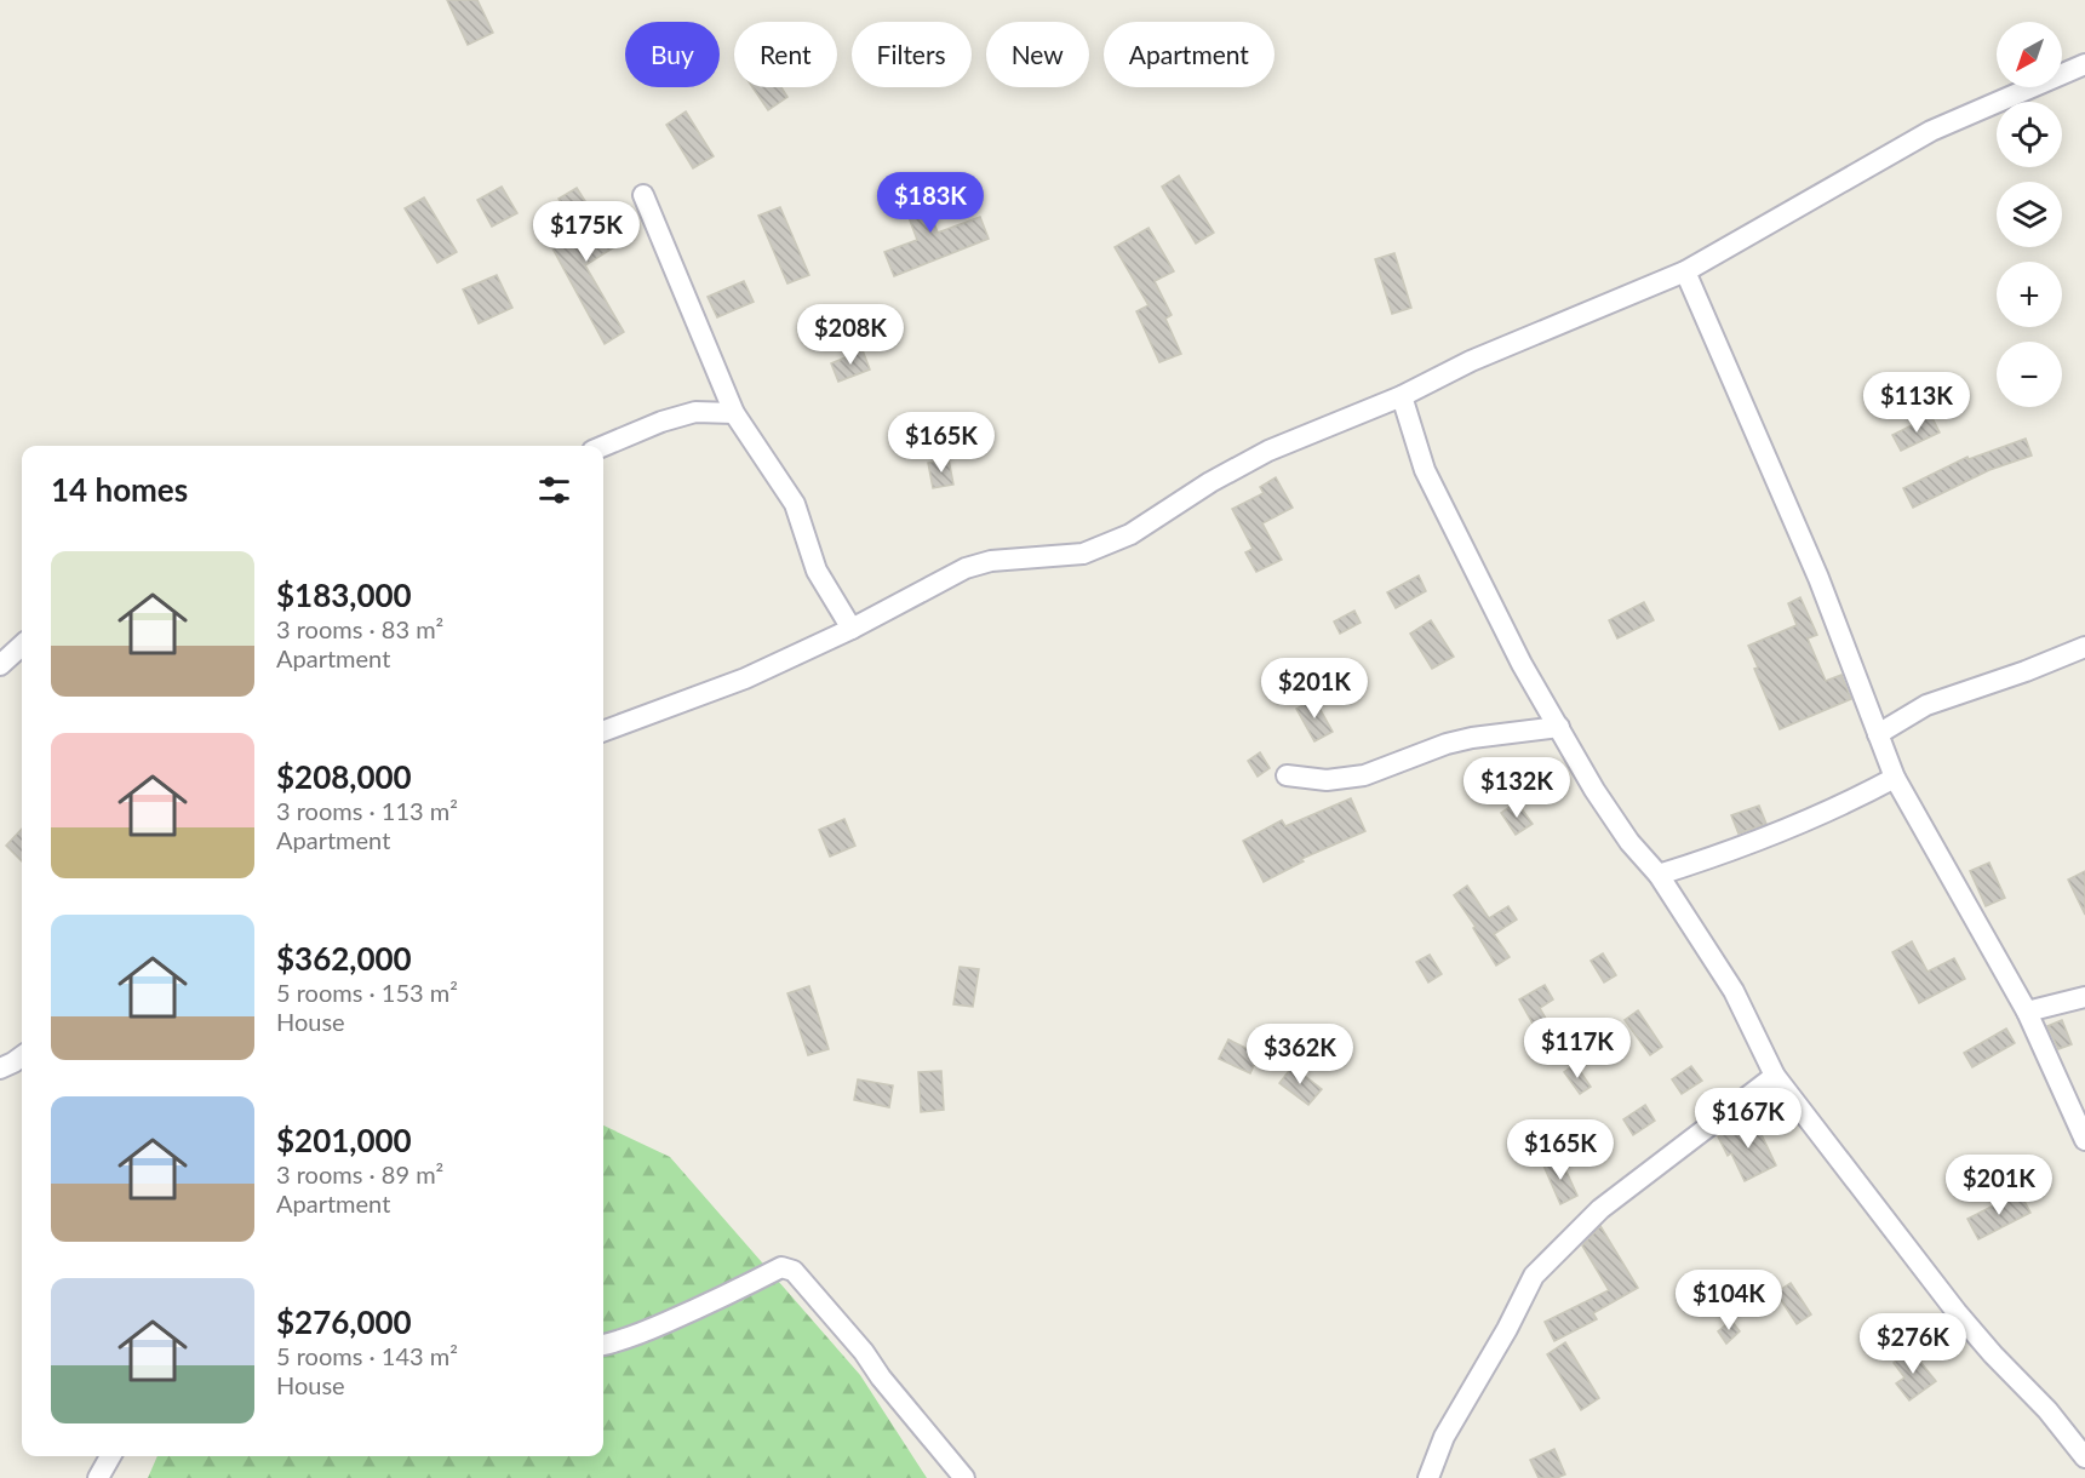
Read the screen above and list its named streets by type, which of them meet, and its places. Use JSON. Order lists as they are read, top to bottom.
{
  "north": "bottom left",
  "page": {
    "map_buttons": ["+", "−"],
    "chip": [
      "Buy",
      "Rent",
      "Filters",
      "New",
      "Apartment"
    ],
    "price": [
      "$183K",
      "$175K",
      "$208K",
      "$113K",
      "$165K",
      "$201K",
      "$132K",
      "$117K",
      "$362K",
      "$167K",
      "$165K",
      "$201K",
      "$104K",
      "$276K"
    ],
    "heading": "14 homes",
    "list": [
      {
        "name": "$183,000",
        "note": "3 rooms · 83 m² · Apartment"
      },
      {
        "name": "$208,000",
        "note": "3 rooms · 113 m² · Apartment"
      },
      {
        "name": "$362,000",
        "note": "5 rooms · 153 m² · House"
      },
      {
        "name": "$201,000",
        "note": "3 rooms · 89 m² · Apartment"
      },
      {
        "name": "$276,000",
        "note": "5 rooms · 143 m² · House"
      }
    ]
  }
}
